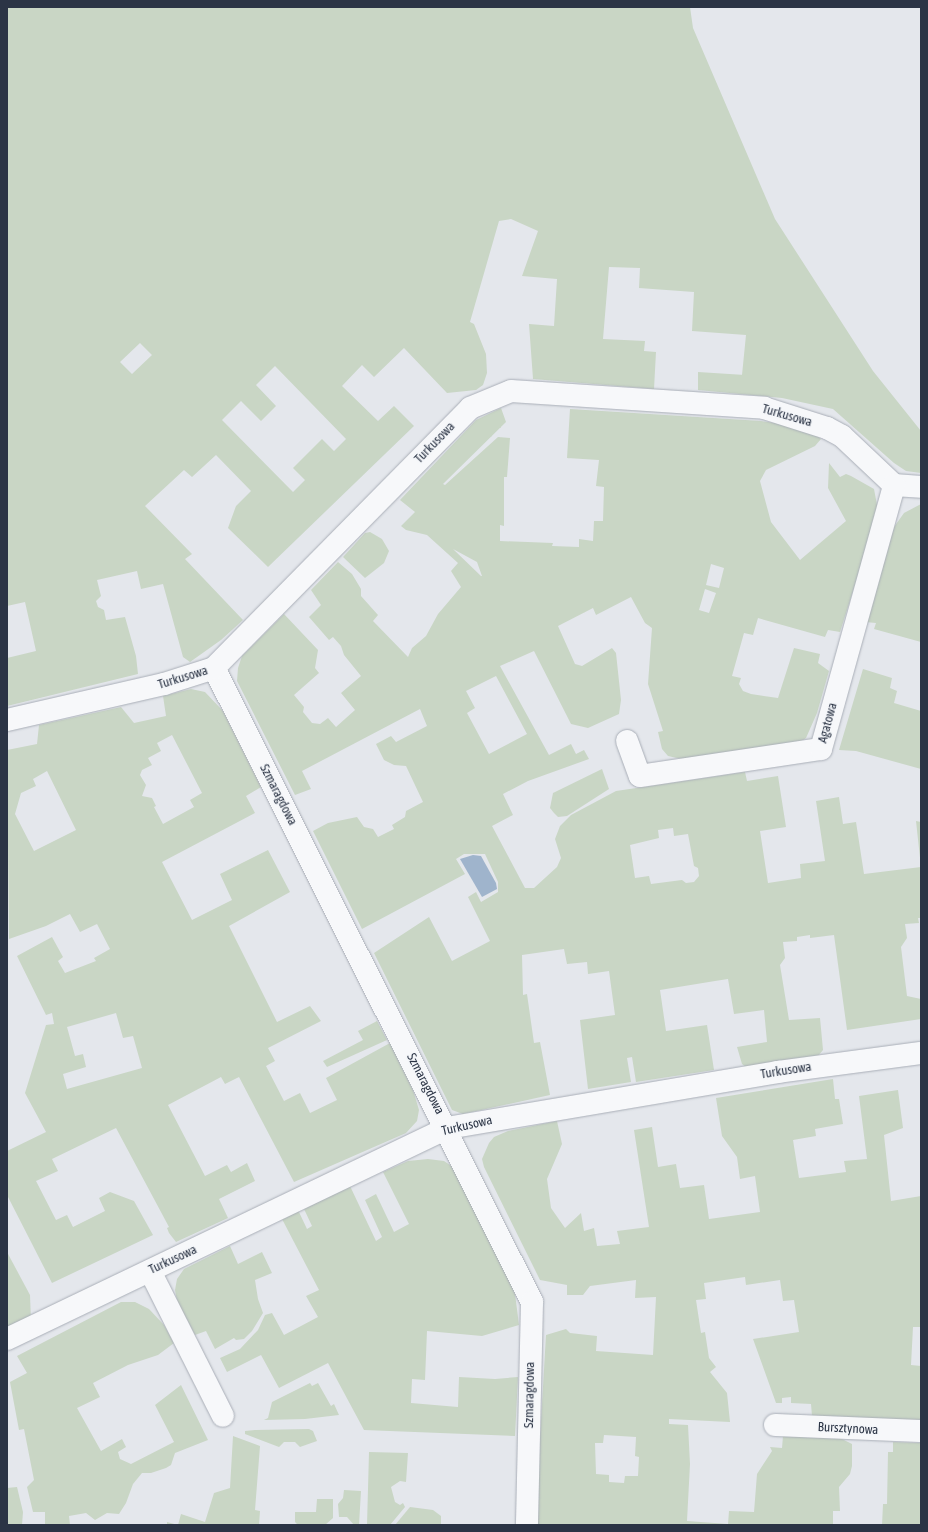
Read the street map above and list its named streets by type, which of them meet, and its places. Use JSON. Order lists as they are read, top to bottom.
{
  "streets": {
    "street": [
      "Turkusowa",
      "Agatowa",
      "Szmaragdowa",
      "Bursztynowa"
    ]
  },
  "crossings": [
    ["Turkusowa", "Agatowa"],
    ["Turkusowa", "Szmaragdowa"]
  ]
}
